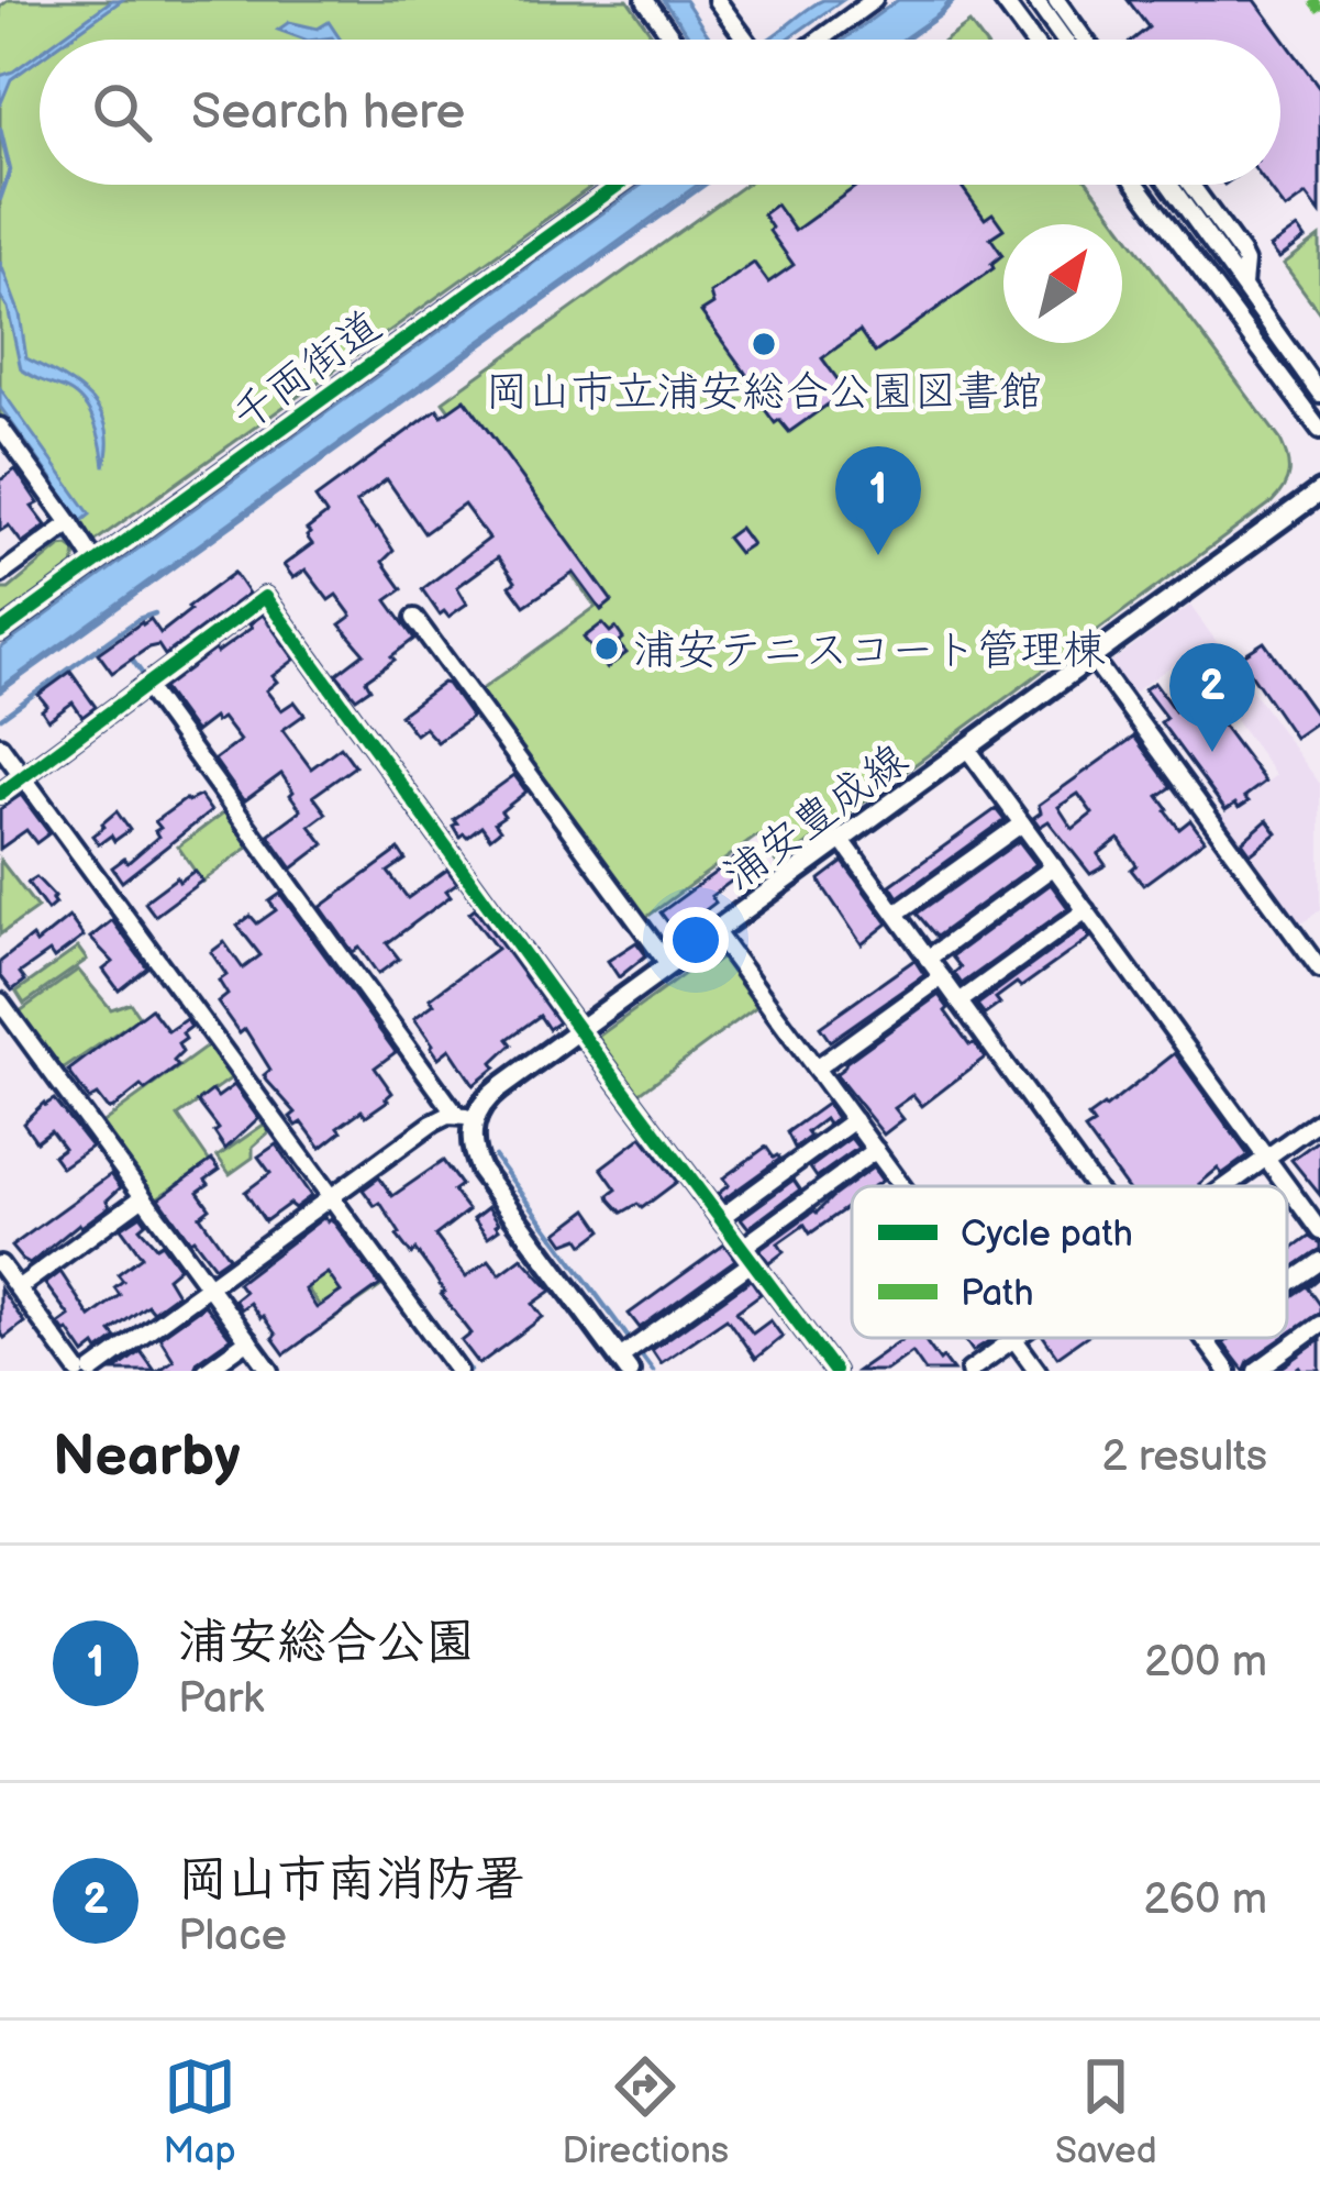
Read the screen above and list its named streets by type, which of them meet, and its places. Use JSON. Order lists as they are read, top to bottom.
{
  "streets": {
    "main road": ["浦安豊成線"],
    "street": ["千両街道"]
  },
  "places": ["岡山市立浦安総合公園図書館", "浦安テニスコート管理棟"],
  "legend": ["Cycle path", "Path"],
  "north": "top right",
  "page": {
    "search": "Search here",
    "pins": ["1", "2"],
    "heading": ["Nearby", "2 results"],
    "list": [
      {
        "mark": "1",
        "name": "浦安総合公園",
        "note": "Park",
        "value": "200 m"
      },
      {
        "mark": "2",
        "name": "岡山市南消防署",
        "note": "Place",
        "value": "260 m"
      }
    ],
    "nav": ["Map", "Directions", "Saved"]
  }
}
